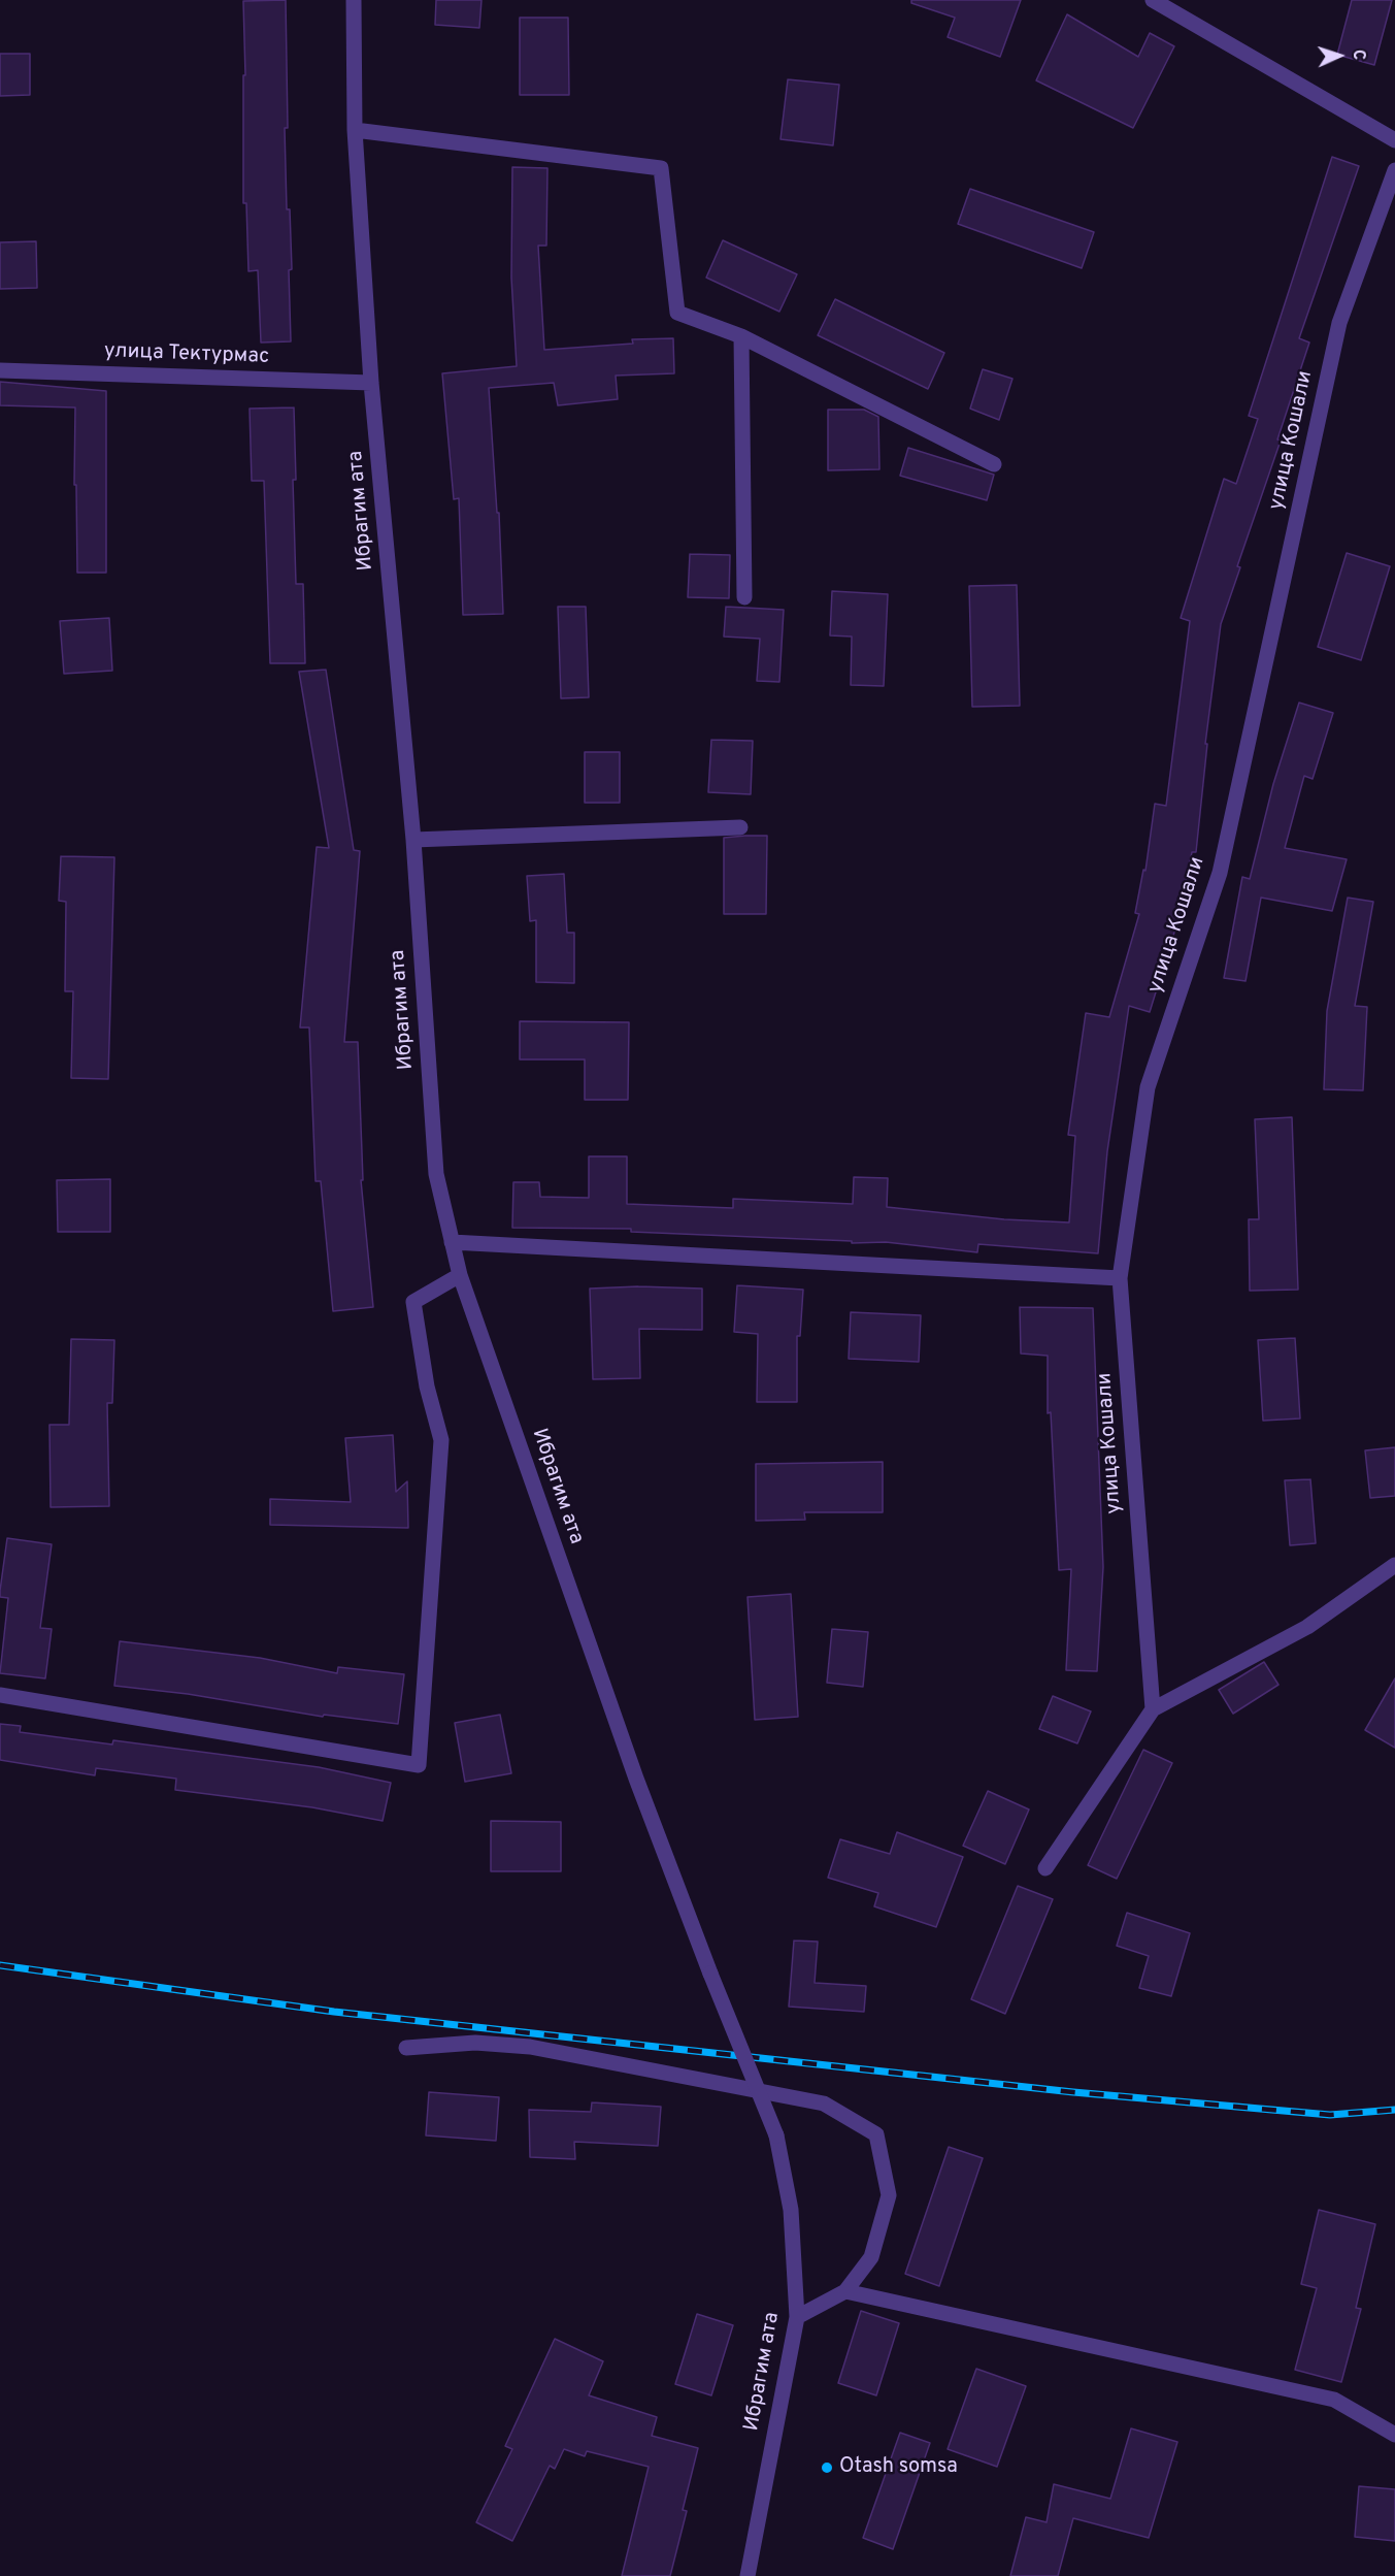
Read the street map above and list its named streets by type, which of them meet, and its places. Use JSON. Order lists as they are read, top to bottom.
{
  "streets": {
    "street": ["улица Тектурмас", "улица Кошали", "Ибрагим ата"]
  },
  "crossings": [
    ["улица Тектурмас", "Ибрагим ата"]
  ],
  "places": ["Otash somsa"],
  "north": "right"
}
